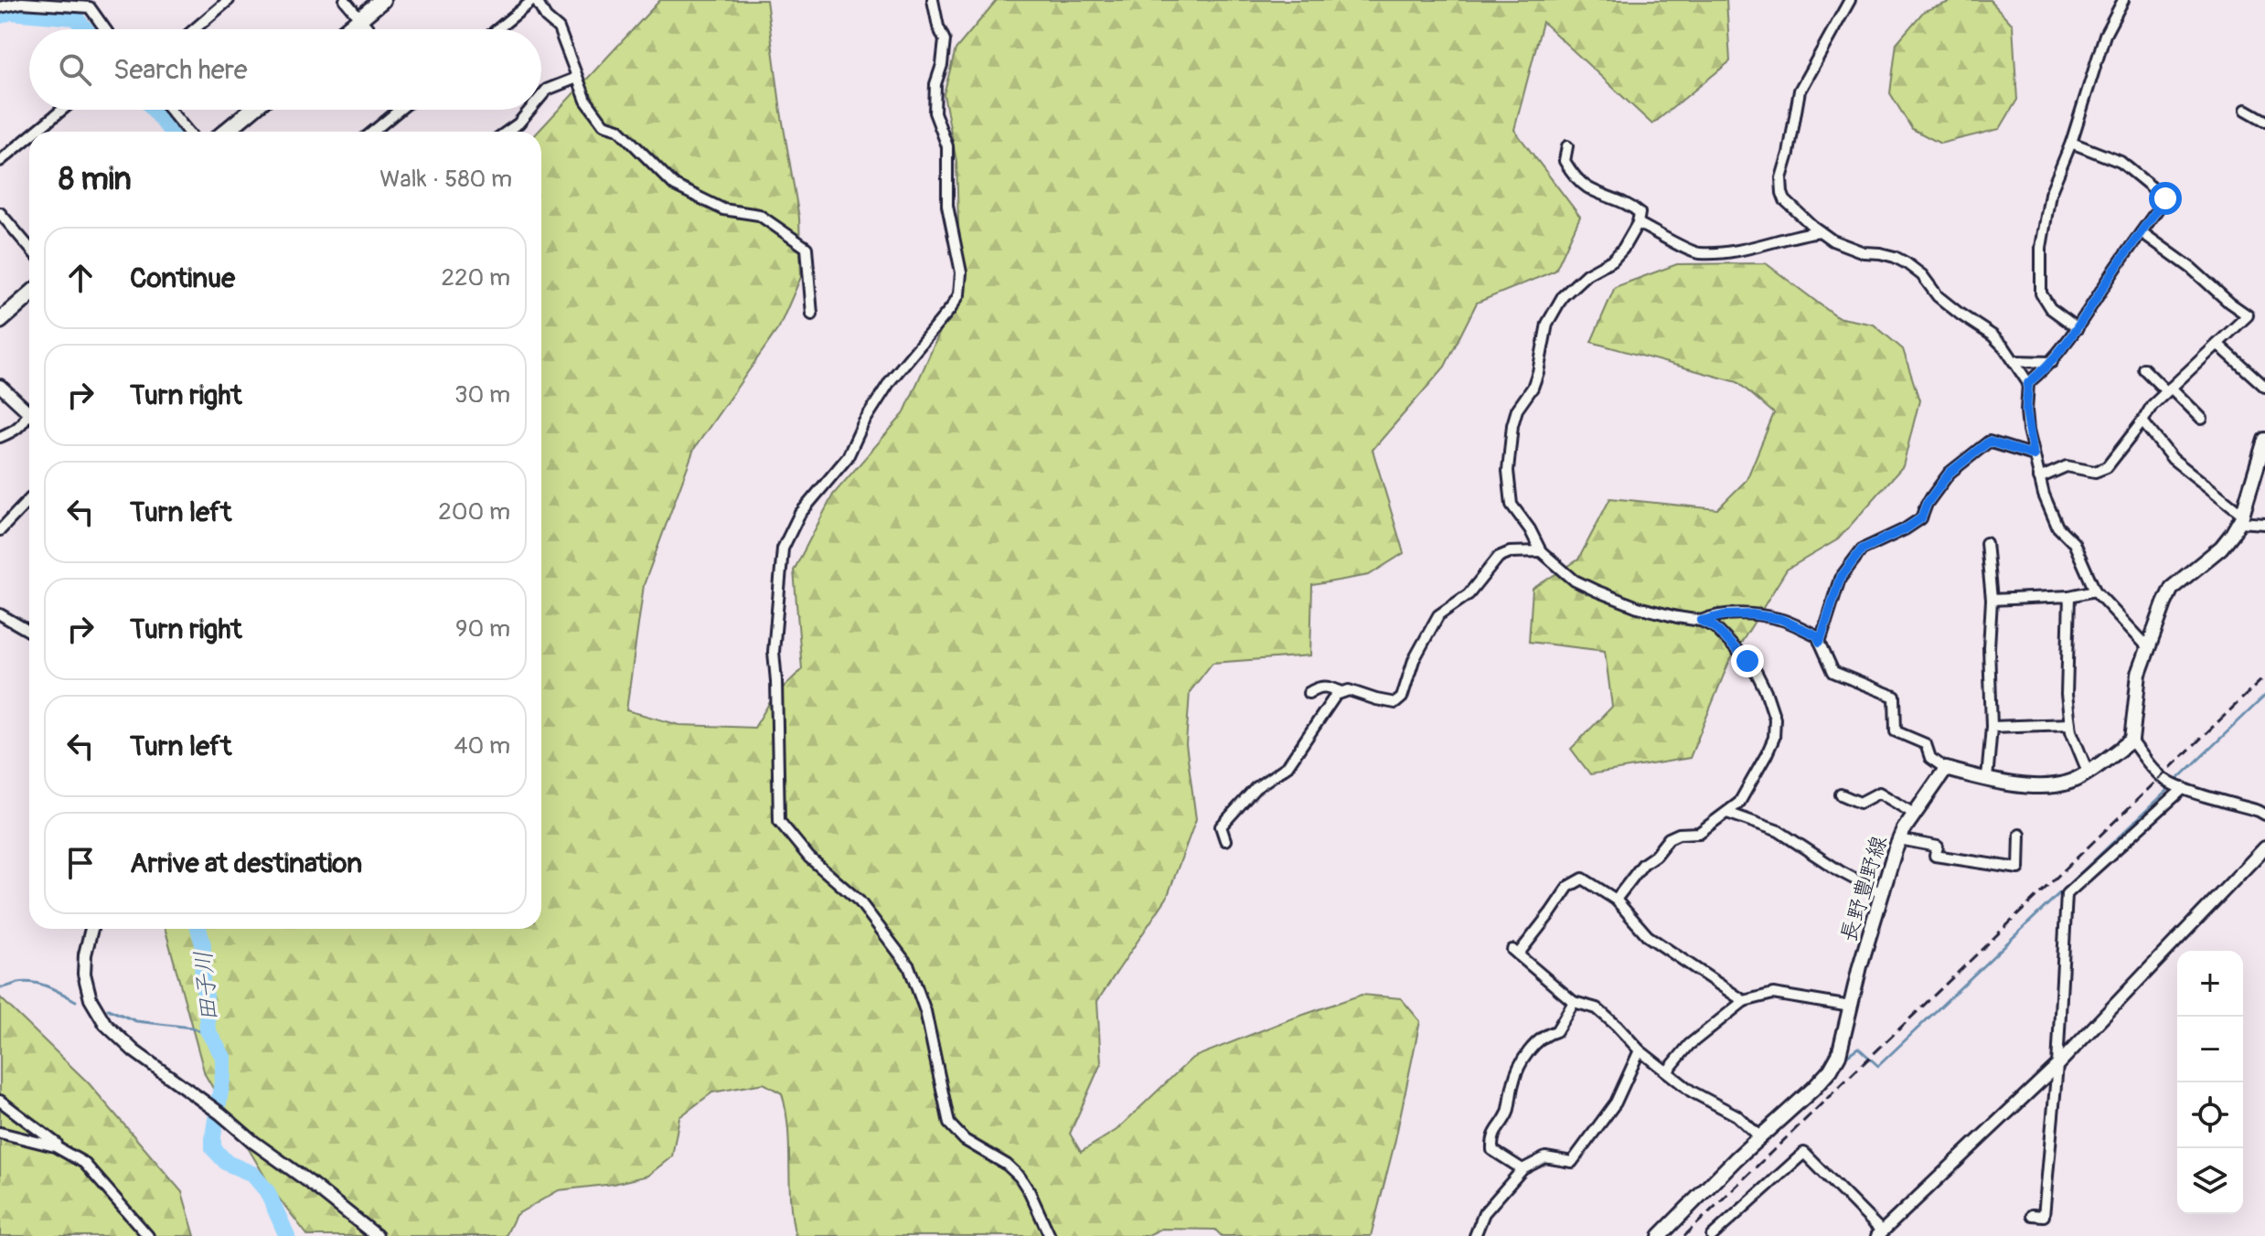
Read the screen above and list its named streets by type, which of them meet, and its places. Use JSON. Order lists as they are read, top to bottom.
{
  "streets": {
    "main road": ["長野豊野線"]
  },
  "water": ["田子川"],
  "page": {
    "search": "Search here",
    "heading": ["8 min", "Walk · 580 m"],
    "list": [
      ["Continue", "220 m"],
      ["Turn right", "30 m"],
      ["Turn left", "200 m"],
      ["Turn right", "90 m"],
      ["Turn left", "40 m"],
      "Arrive at destination"
    ],
    "map_buttons": ["+", "−"]
  }
}
